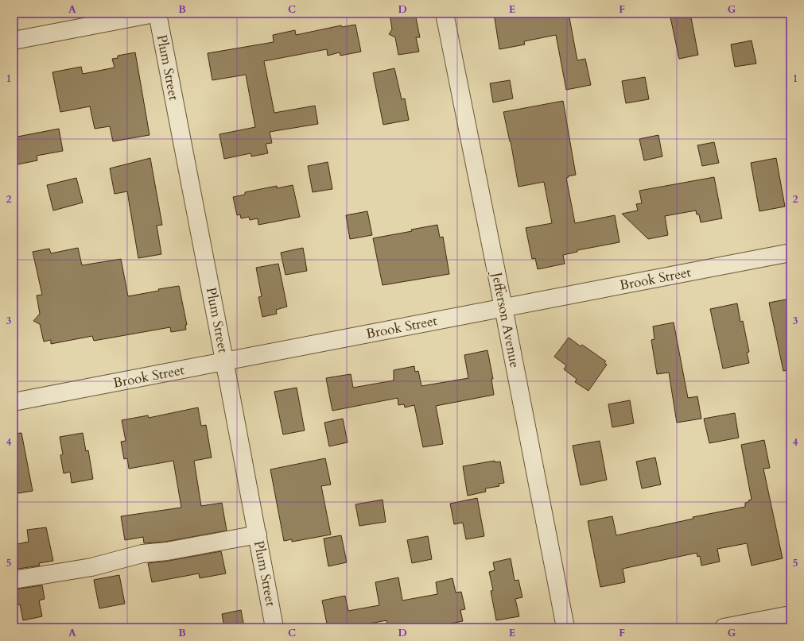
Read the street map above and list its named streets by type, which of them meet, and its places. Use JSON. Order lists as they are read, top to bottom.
{
  "streets": {
    "street": ["Plum Street", "Brook Street", "Jefferson Avenue"]
  },
  "crossings": [
    ["Plum Street", "Brook Street"],
    ["Brook Street", "Jefferson Avenue"]
  ],
  "grid": {
    "columns": [
      "A",
      "B",
      "C",
      "D",
      "E",
      "F",
      "G"
    ],
    "rows": [
      "1",
      "2",
      "3",
      "4",
      "5"
    ]
  }
}
